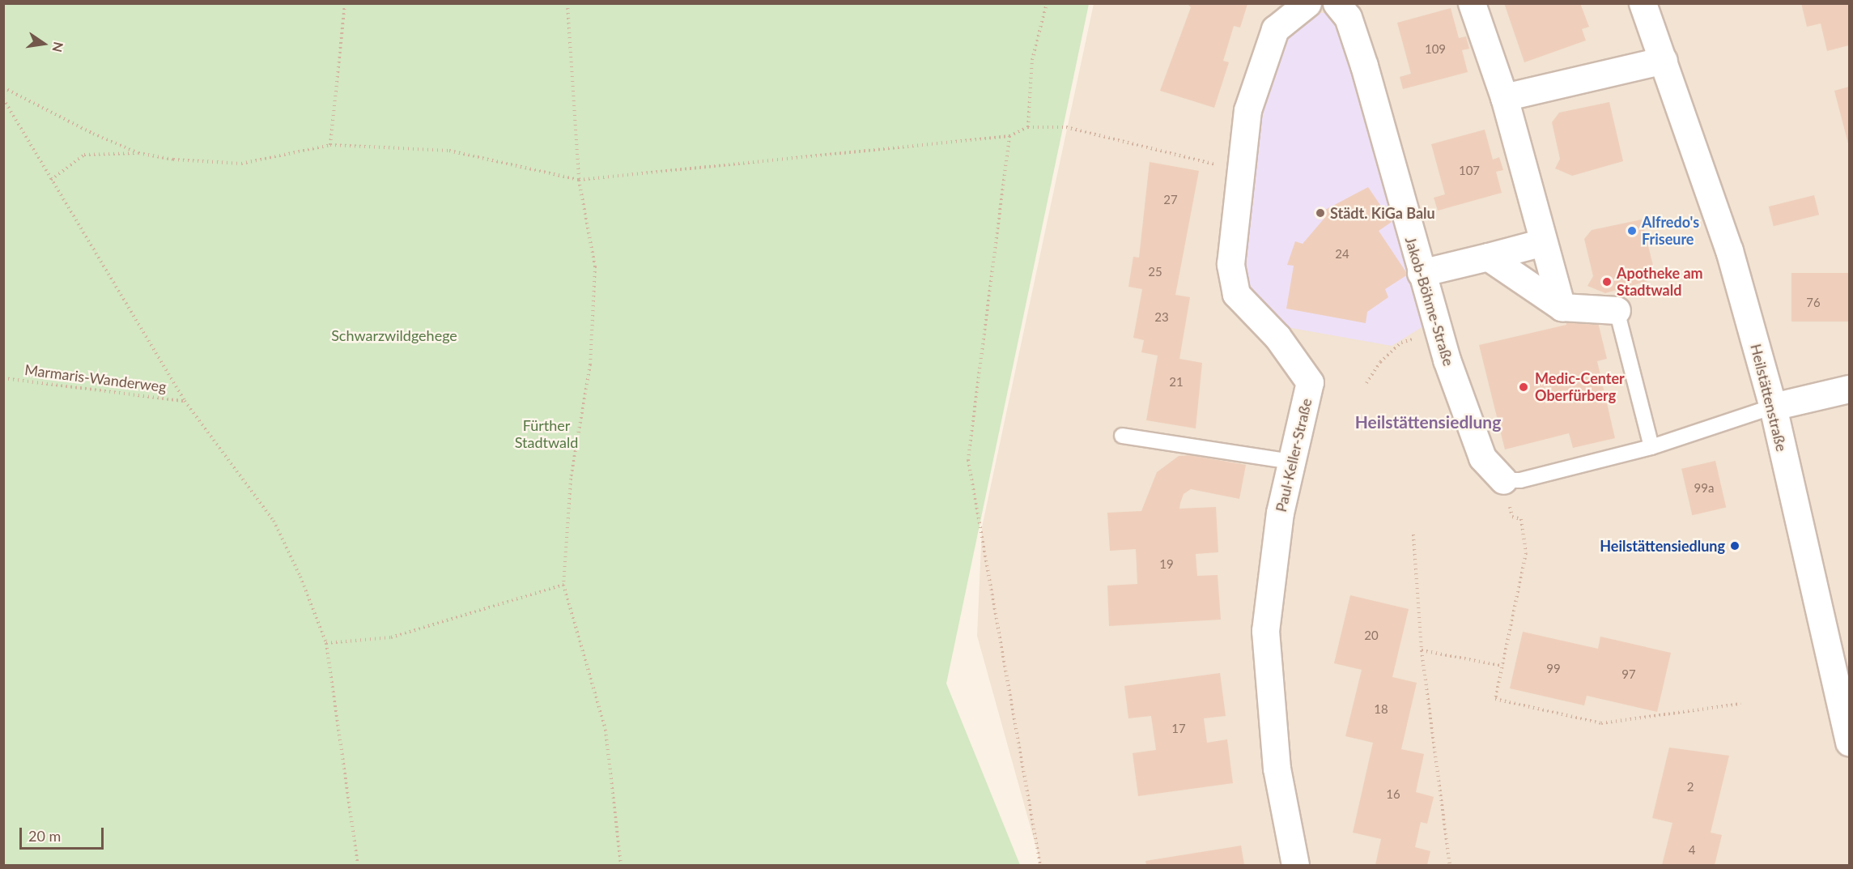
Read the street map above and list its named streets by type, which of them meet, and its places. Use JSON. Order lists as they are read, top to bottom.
{
  "streets": {
    "street": ["Jakob-Böhme-Straße", "Heilstättenstraße", "Paul-Keller-Straße"],
    "path": ["Marmaris-Wanderweg"]
  },
  "districts": ["Heilstättensiedlung"],
  "parks": ["Schwarzwildgehege", "Fürther Stadtwald"],
  "places": [
    "Städt. KiGa Balu",
    "Alfredo's Friseure",
    "Apotheke am Stadtwald",
    "Medic-Center Oberfürberg",
    "Heilstättensiedlung"
  ],
  "house_numbers": [
    "109",
    "107",
    "27",
    "24",
    "25",
    "76",
    "23",
    "21",
    "99a",
    "19",
    "20",
    "99",
    "97",
    "18",
    "17",
    "2",
    "16",
    "4"
  ],
  "scale_bar": "20 m",
  "north": "right"
}
